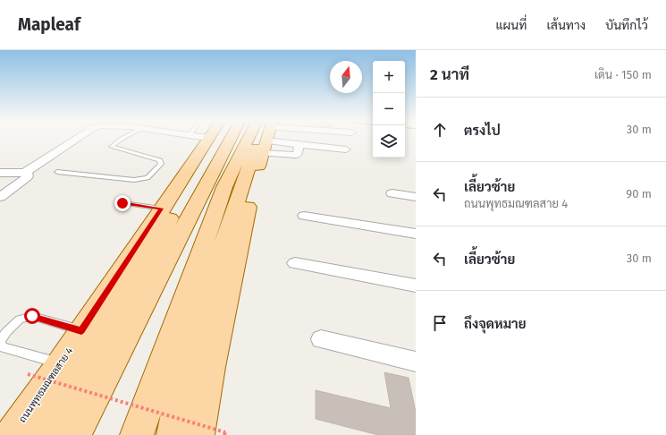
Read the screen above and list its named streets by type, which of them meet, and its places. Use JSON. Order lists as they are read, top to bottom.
{
  "streets": {
    "main road": ["ถนนพุทธมณฑลสาย 4"]
  },
  "north": "top",
  "page": {
    "header": "Mapleaf",
    "nav": ["แผนที่", "เส้นทาง", "บันทึกไว้"],
    "heading": ["2 นาที", "เดิน · 150 m"],
    "map_buttons": ["+", "−"],
    "list": [
      ["ตรงไป", "30 m"],
      ["เลี้ยวซ้าย", "ถนนพุทธมณฑลสาย 4", "90 m"],
      ["เลี้ยวซ้าย", "30 m"],
      "ถึงจุดหมาย"
    ]
  }
}
